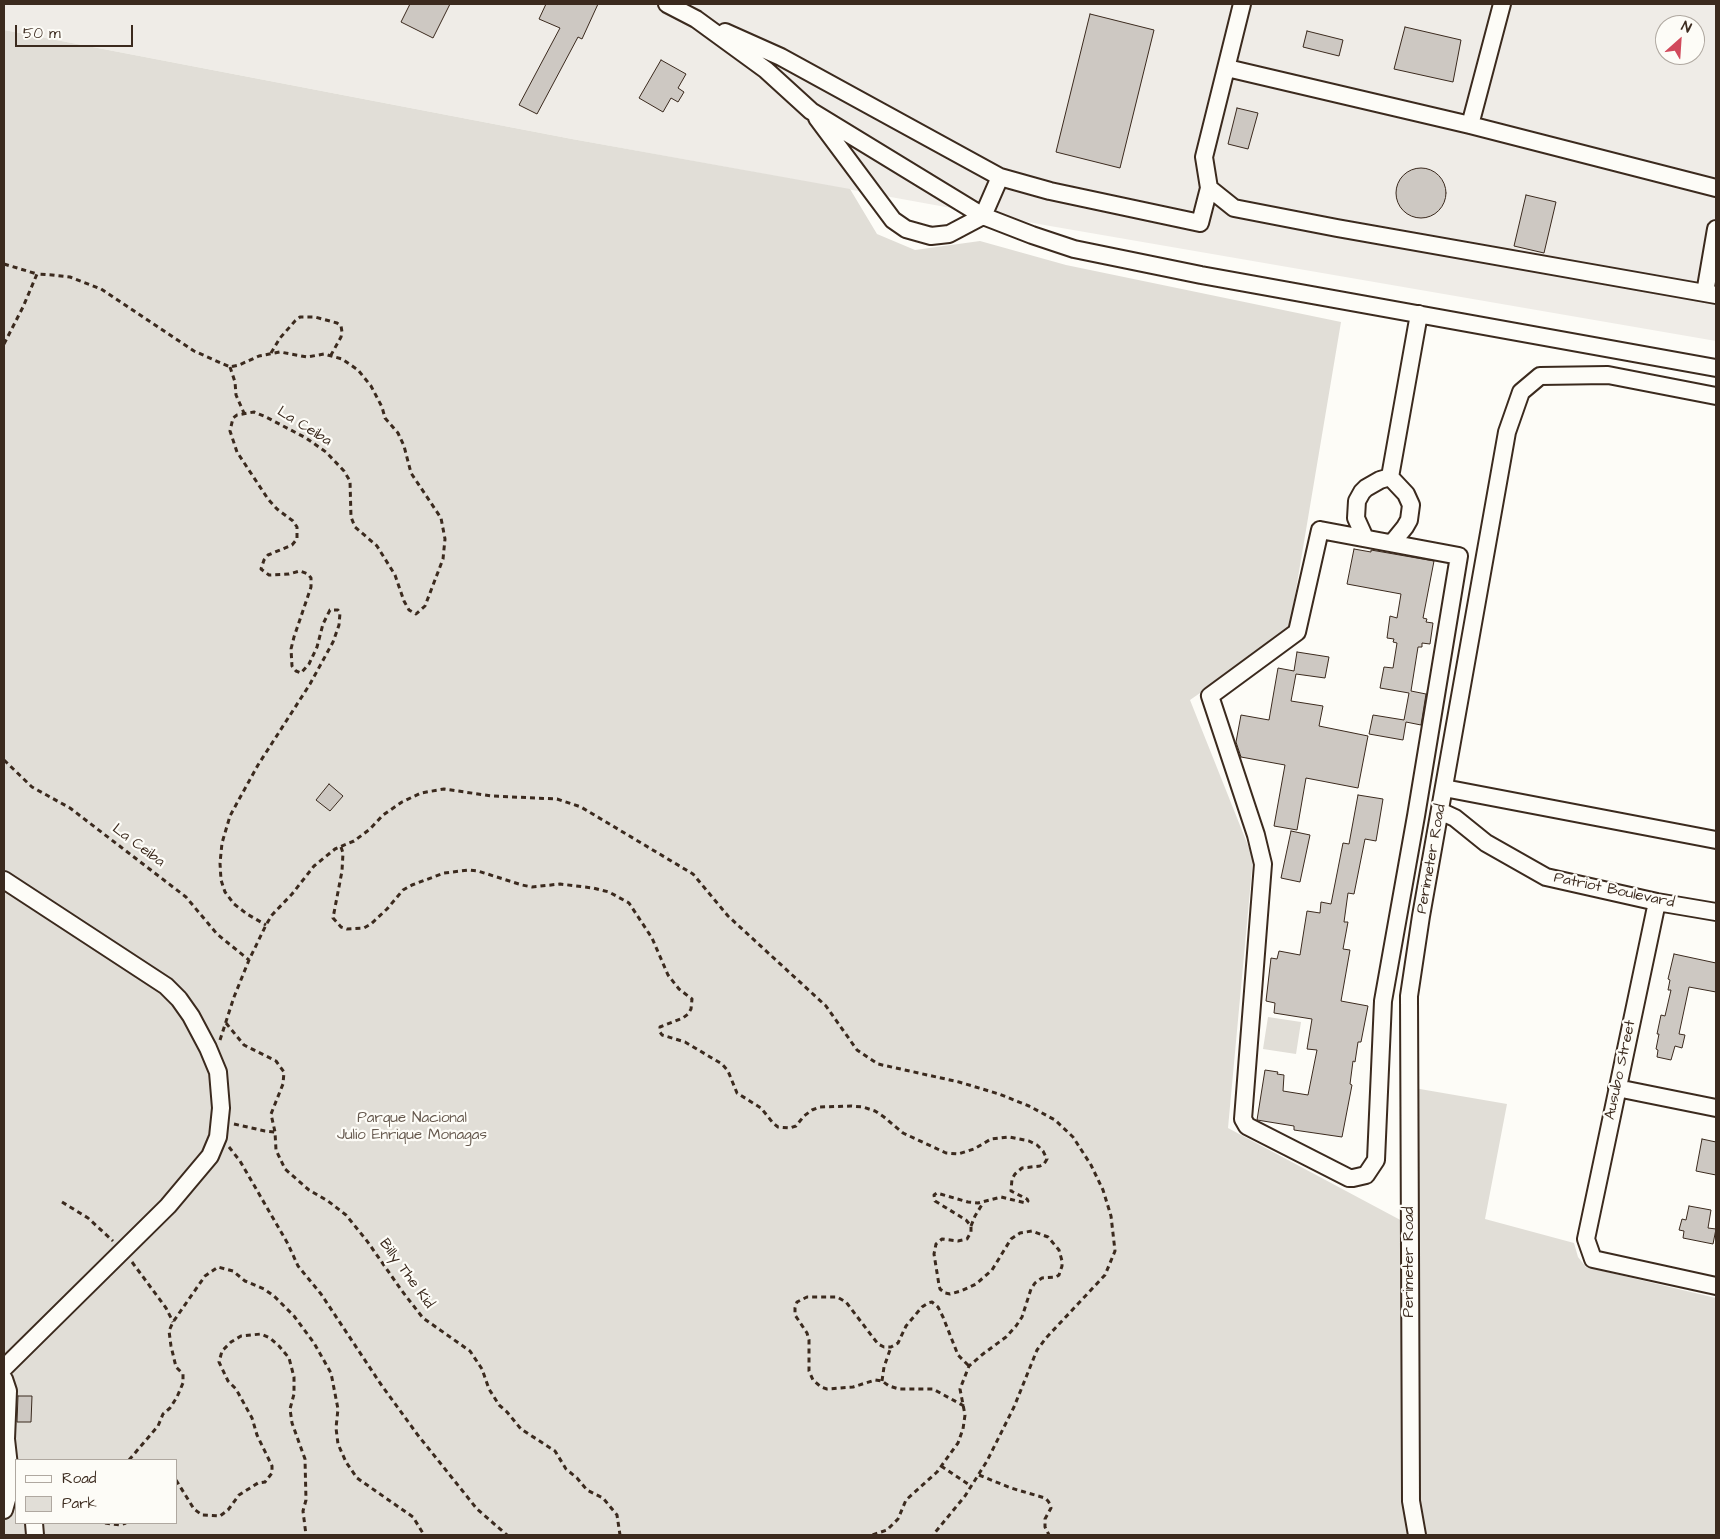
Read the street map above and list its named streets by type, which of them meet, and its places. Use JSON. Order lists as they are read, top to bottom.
{
  "streets": {
    "street": ["Perimeter Road", "Patriot Boulevard", "Ausubo Street"],
    "path": ["La Ceiba", "Billy The Kid"]
  },
  "crossings": [
    ["Perimeter Road", "Patriot Boulevard"],
    ["Patriot Boulevard", "Ausubo Street"]
  ],
  "parks": ["Parque Nacional Julio Enrique Monagas"],
  "legend": ["Road", "Park"],
  "scale_bar": "50 m",
  "north": "top right"
}
